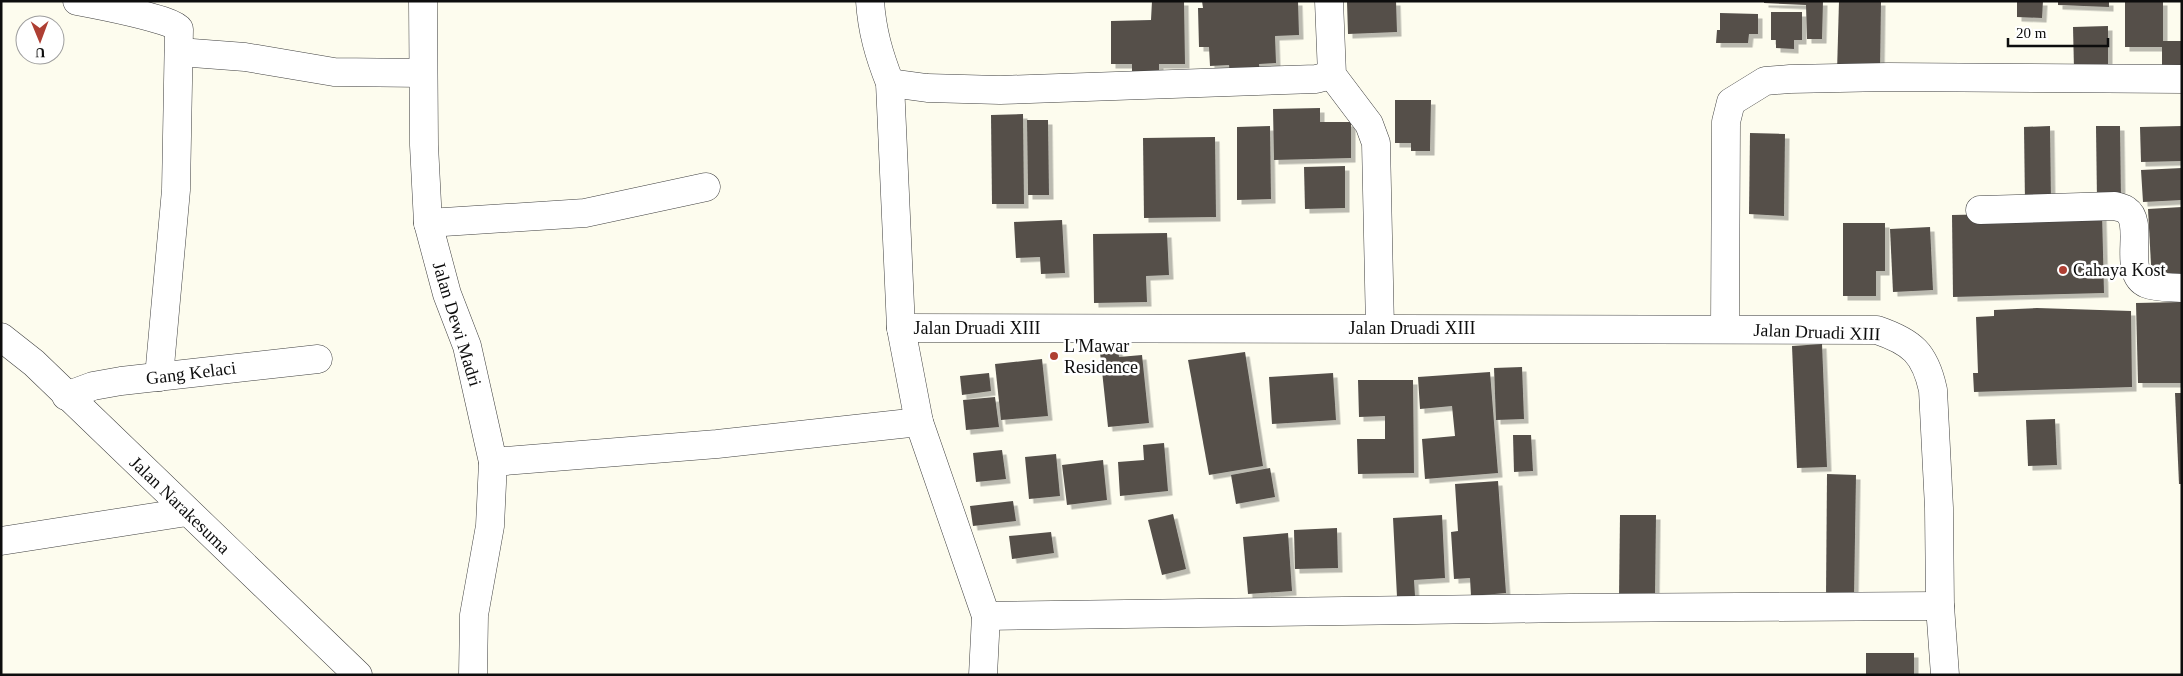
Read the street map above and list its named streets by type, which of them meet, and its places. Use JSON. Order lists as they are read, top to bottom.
{
  "streets": {
    "street": [
      "Jalan Dewi Madri",
      "Jalan Druadi XIII",
      "Gang Kelaci",
      "Jalan Narakesuma"
    ]
  },
  "crossings": [
    ["Gang Kelaci", "Jalan Narakesuma"]
  ],
  "places": ["Cahaya Kost", "L'Mawar Residence"],
  "scale_bar": "20 m",
  "north": "bottom"
}
